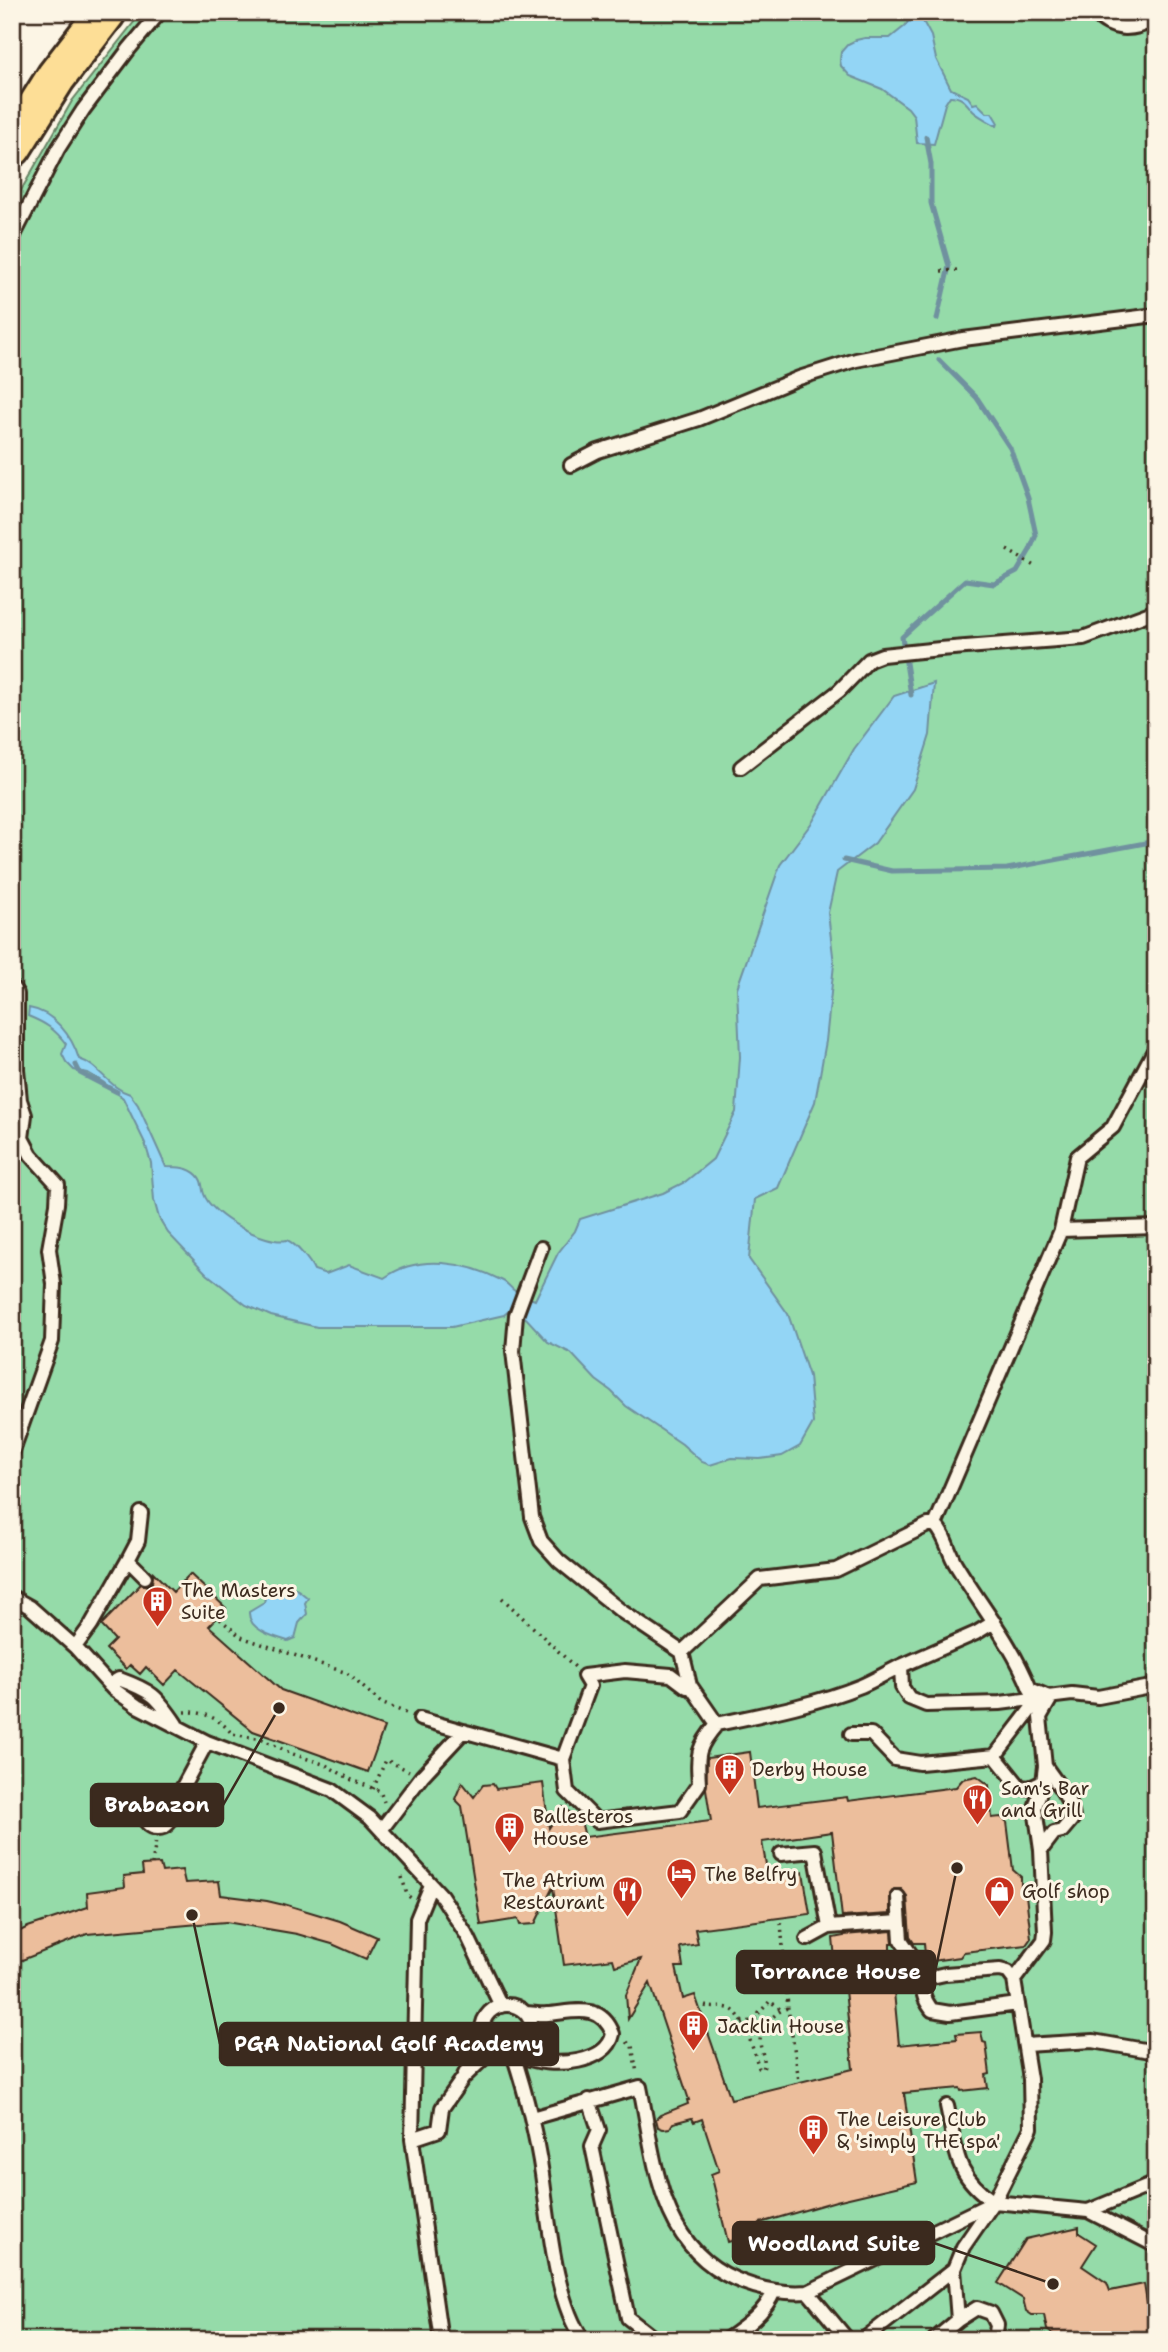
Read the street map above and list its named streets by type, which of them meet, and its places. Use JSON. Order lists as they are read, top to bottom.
{
  "places": {
    "building": [
      "The Masters Suite",
      "Derby House",
      "Ballesteros House",
      "Jacklin House",
      "The Leisure Club & 'simply THE spa'"
    ],
    "other": [
      "Brabazon",
      "Torrance House",
      "PGA National Golf Academy",
      "Woodland Suite"
    ],
    "restaurant": ["Sam's Bar and Grill", "The Atrium Restaurant"],
    "hotel": ["The Belfry"],
    "shop": ["Golf shop"]
  }
}
